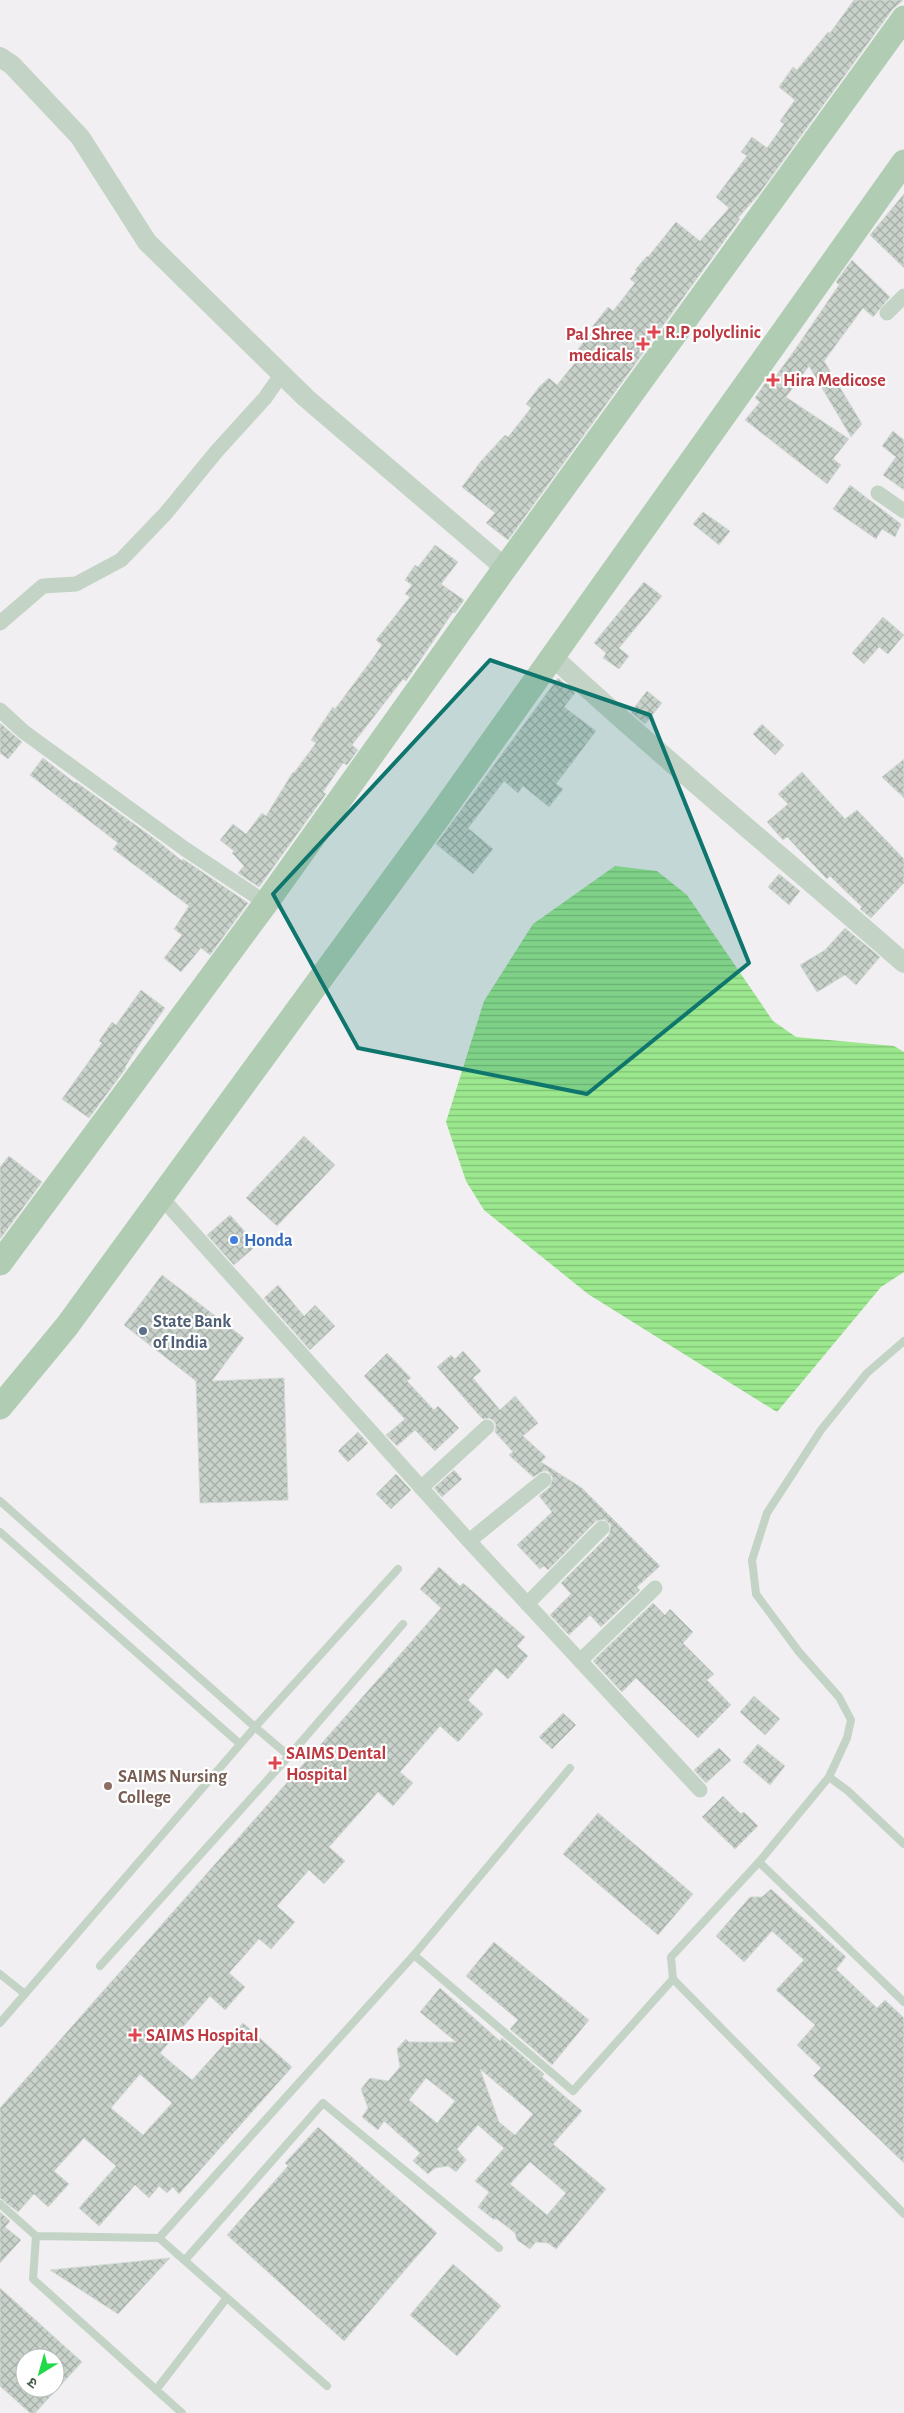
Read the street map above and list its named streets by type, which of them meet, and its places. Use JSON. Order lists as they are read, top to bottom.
{
  "places": {
    "health": [
      "R.P polyclinic",
      "Pal Shree medicals",
      "Hira Medicose",
      "SAIMS Dental Hospital",
      "SAIMS Hospital"
    ],
    "other": ["Honda", "State Bank of India", "SAIMS Nursing College"]
  },
  "north": "bottom left"
}
